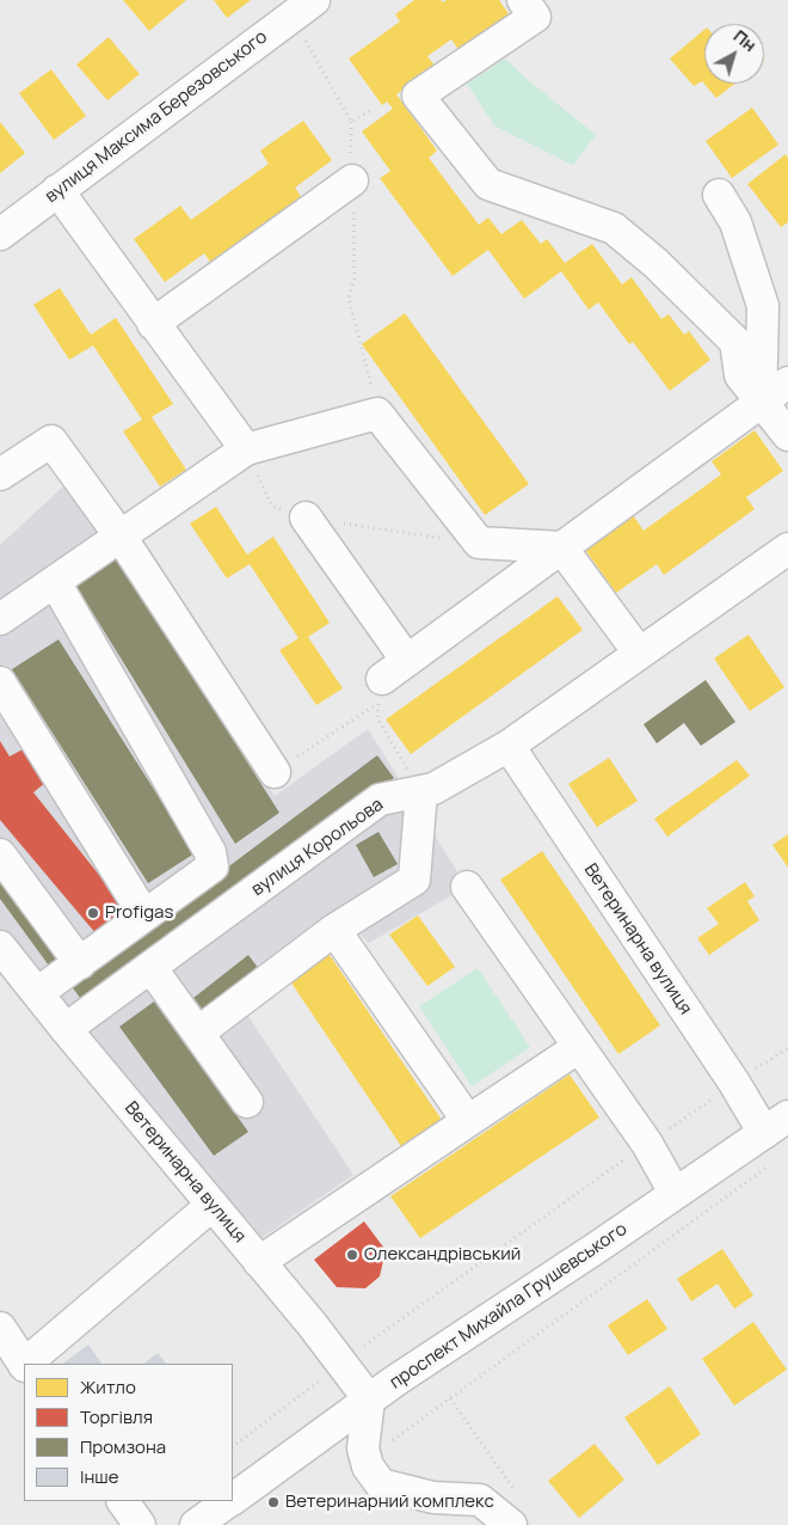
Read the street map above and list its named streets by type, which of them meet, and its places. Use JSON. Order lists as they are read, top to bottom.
{
  "streets": {
    "street": [
      "вулиця Максима Березовського",
      "вулиця Корольова",
      "Ветеринарна вулиця",
      "проспект Михайла Грушевського"
    ]
  },
  "crossings": [
    ["вулиця Корольова", "Ветеринарна вулиця"],
    ["Ветеринарна вулиця", "проспект Михайла Грушевського"]
  ],
  "places": ["Profigas", "Олександрівський", "Ветеринарний комплекс"],
  "legend": [
    "Житло",
    "Торгівля",
    "Промзона",
    "Інше"
  ],
  "north": "top right"
}
